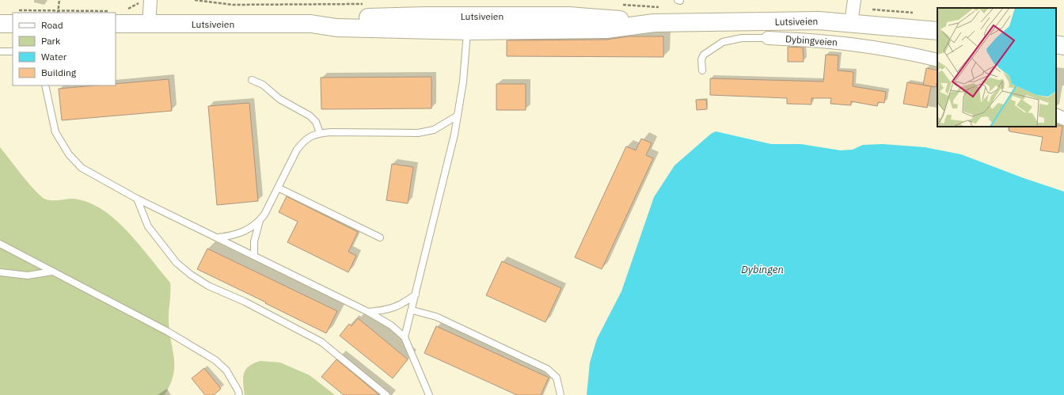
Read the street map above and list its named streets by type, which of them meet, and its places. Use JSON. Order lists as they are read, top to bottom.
{
  "streets": {
    "main road": ["Lutsiveien"],
    "street": ["Dybingveien"]
  },
  "water": ["Dybingen"],
  "legend": [
    "Road",
    "Park",
    "Water",
    "Building"
  ]
}
